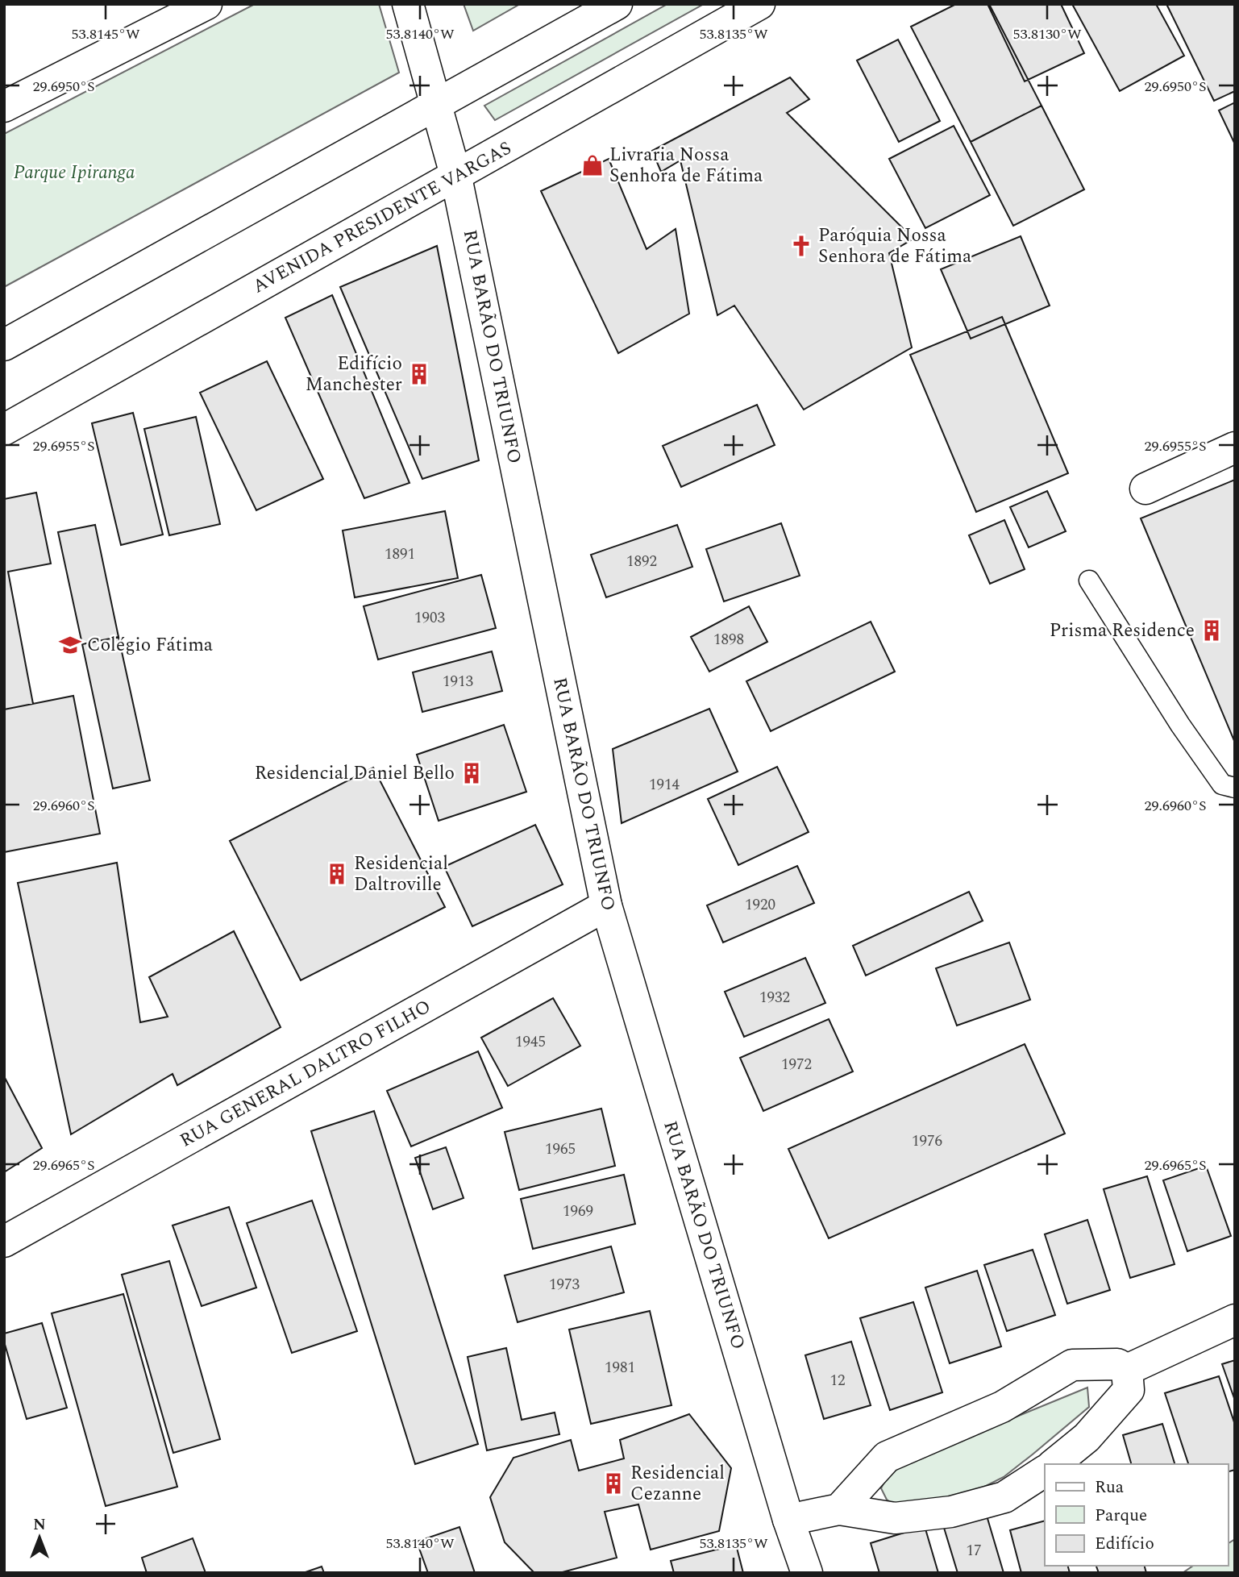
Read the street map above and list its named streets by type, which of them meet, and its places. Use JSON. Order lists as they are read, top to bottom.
{
  "streets": {
    "street": ["AVENIDA PRESIDENTE VARGAS", "RUA BARÃO DO TRIUNFO", "RUA GENERAL DALTRO FILHO"]
  },
  "crossings": [
    ["AVENIDA PRESIDENTE VARGAS", "RUA BARÃO DO TRIUNFO"],
    ["RUA BARÃO DO TRIUNFO", "RUA GENERAL DALTRO FILHO"]
  ],
  "parks": ["Parque Ipiranga"],
  "places": {
    "shop": ["Livraria Nossa Senhora de Fátima"],
    "church": ["Paróquia Nossa Senhora de Fátima"],
    "building": [
      "Edifício Manchester",
      "Prisma Residence",
      "Residencial Daniel Bello",
      "Residencial Daltroville",
      "Residencial Cezanne"
    ],
    "school or university": ["Colégio Fátima"]
  },
  "house_numbers": [
    "1891",
    "1892",
    "1903",
    "1898",
    "1913",
    "1914",
    "1920",
    "1932",
    "1945",
    "1972",
    "1976",
    "1965",
    "1969",
    "1973",
    "1981",
    "12",
    "17"
  ],
  "legend": ["Rua", "Parque", "Edifício"],
  "north": "top",
  "coordinates": [
    "53.8145°W",
    "53.8140°W",
    "53.8135°W",
    "53.8130°W",
    "29.6950°S",
    "29.6955°S",
    "29.6960°S",
    "29.6965°S"
  ]
}
